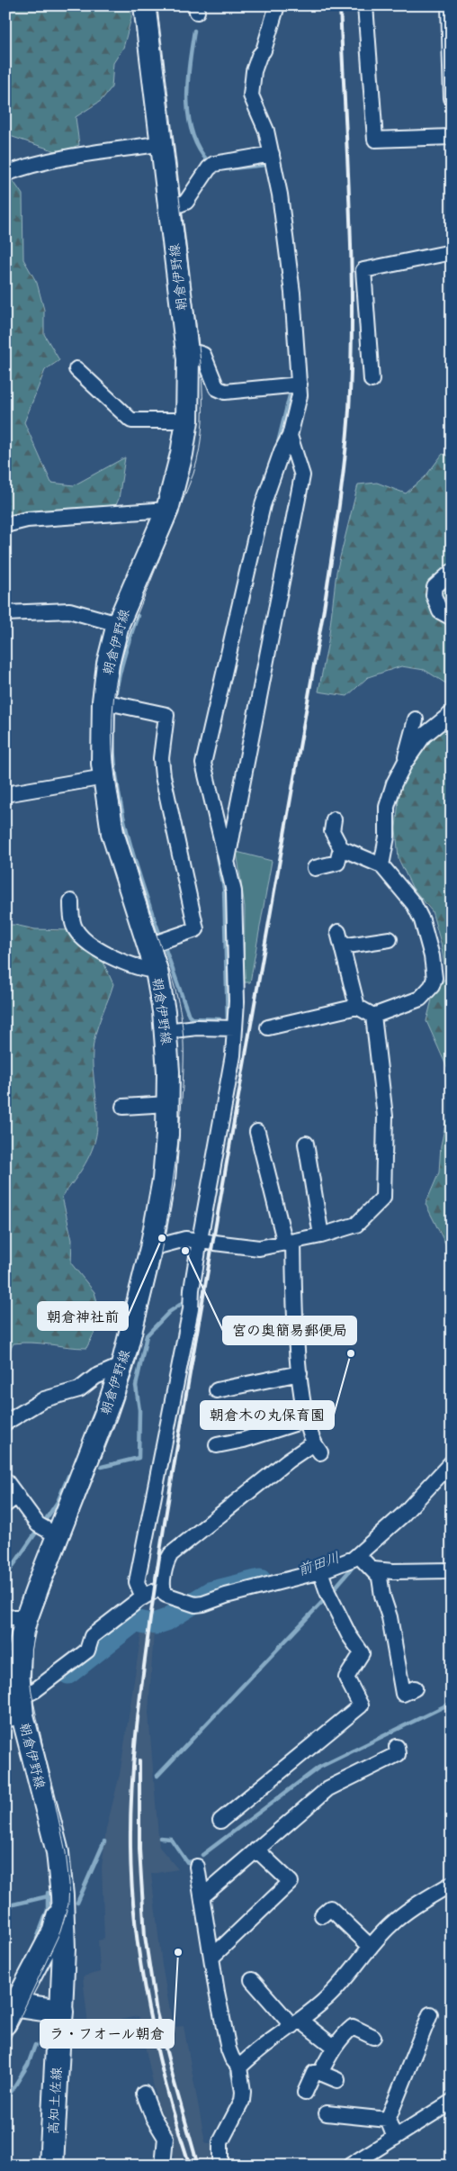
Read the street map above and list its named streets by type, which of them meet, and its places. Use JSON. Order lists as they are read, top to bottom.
{
  "streets": {
    "main road": ["朝倉伊野線", "高知土佐線"]
  },
  "crossings": [
    ["朝倉伊野線", "高知土佐線"]
  ],
  "water": ["前田川"],
  "places": [
    "朝倉神社前",
    "宮の奥簡易郵便局",
    "朝倉木の丸保育園",
    "ラ・フオール朝倉"
  ]
}
